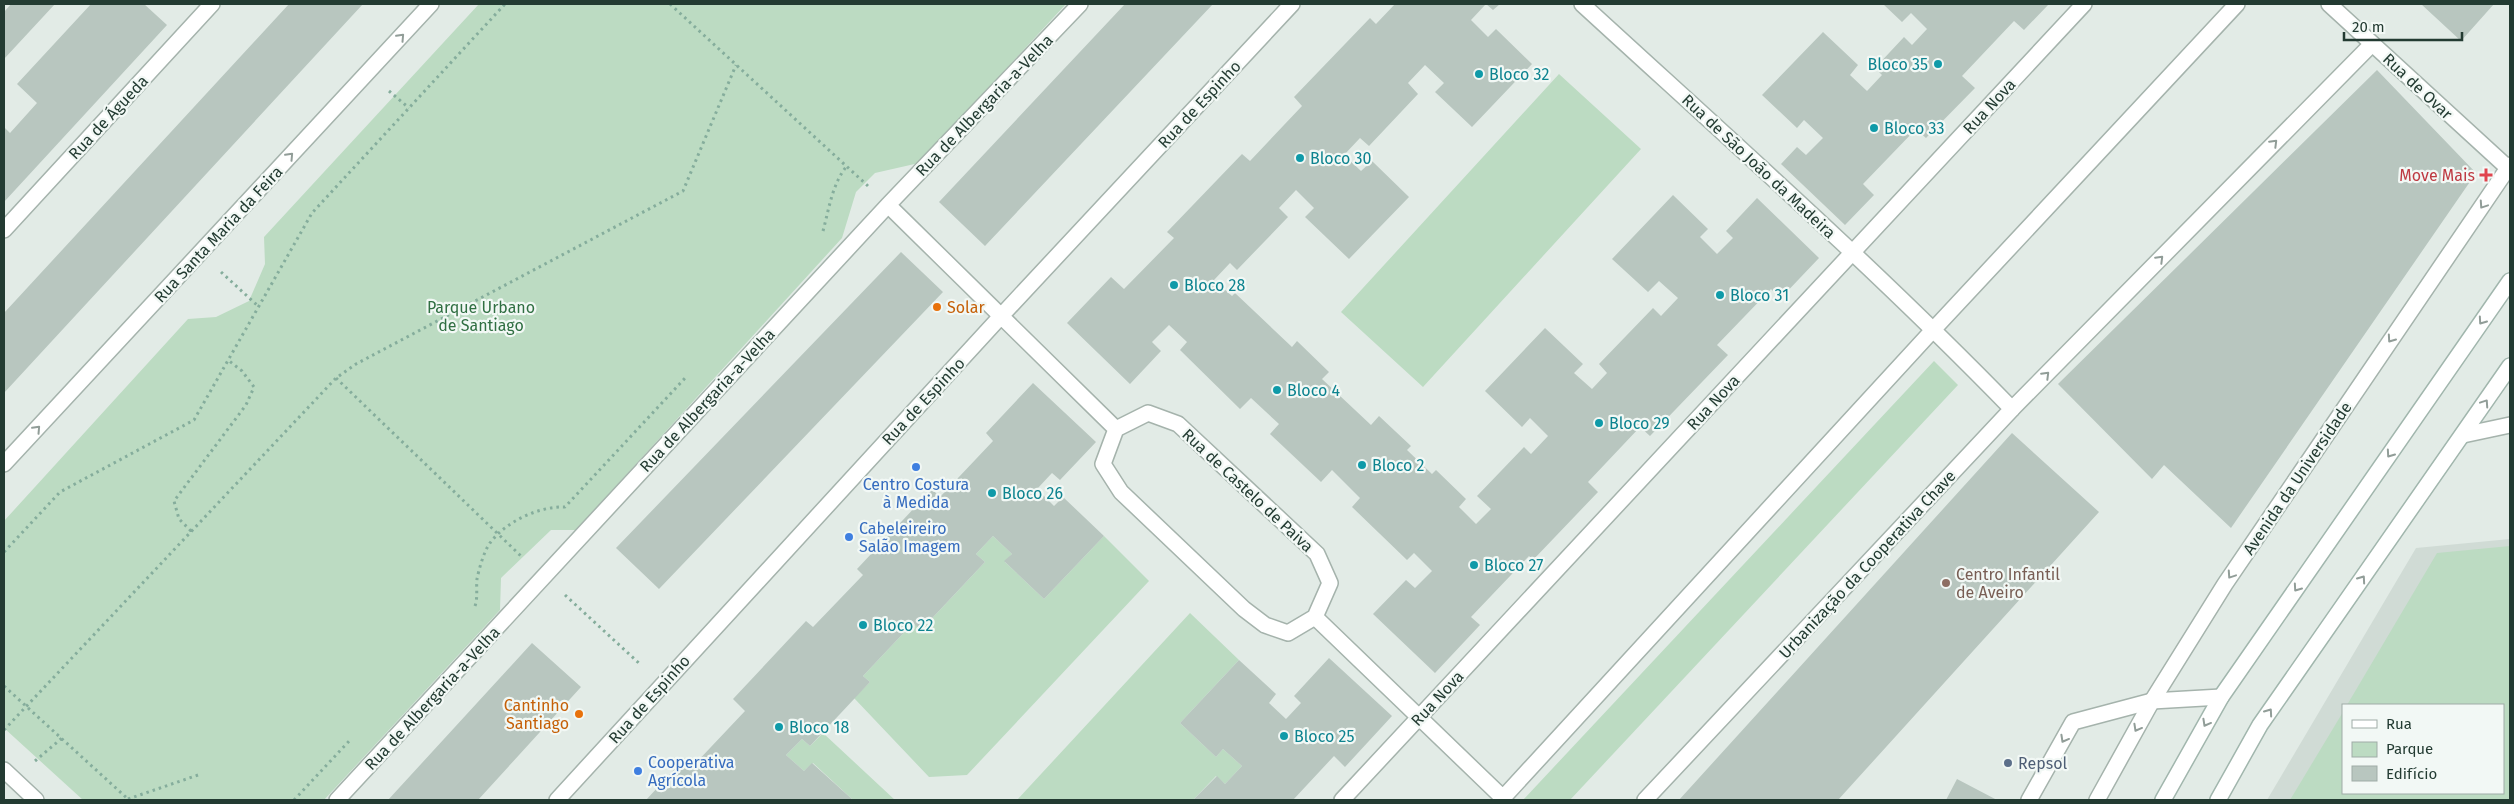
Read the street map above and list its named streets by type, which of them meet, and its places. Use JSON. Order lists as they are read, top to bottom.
{
  "streets": {
    "street": [
      "Rua de Ovar",
      "Rua de Espinho",
      "Rua de Albergaria-a-Velha",
      "Rua Nova",
      "Rua de Águeda",
      "Rua de São João da Madeira",
      "Rua Santa Maria da Feira",
      "Avenida da Universidade",
      "Rua de Castelo de Paiva",
      "Urbanização da Cooperativa Chave"
    ]
  },
  "crossings": [
    ["Rua de Ovar", "Avenida da Universidade"],
    ["Rua de Ovar", "Urbanização da Cooperativa Chave"],
    ["Rua Nova", "Rua de São João da Madeira"]
  ],
  "one_way": ["Rua Santa Maria da Feira"],
  "parks": ["Parque Urbano de Santiago"],
  "places": {
    "other": [
      "Bloco 35",
      "Bloco 32",
      "Bloco 33",
      "Bloco 30",
      "Bloco 28",
      "Bloco 31",
      "Solar",
      "Bloco 4",
      "Bloco 29",
      "Bloco 2",
      "Centro Costura à Medida",
      "Bloco 26",
      "Cabeleireiro Salão Imagem",
      "Bloco 27",
      "Centro Infantil de Aveiro",
      "Bloco 22",
      "Cantinho Santiago",
      "Bloco 18",
      "Bloco 25",
      "Repsol",
      "Cooperativa Agrícola"
    ],
    "health": ["Move Mais"]
  },
  "legend": ["Rua", "Parque", "Edifício"],
  "scale_bar": "20 m"
}
